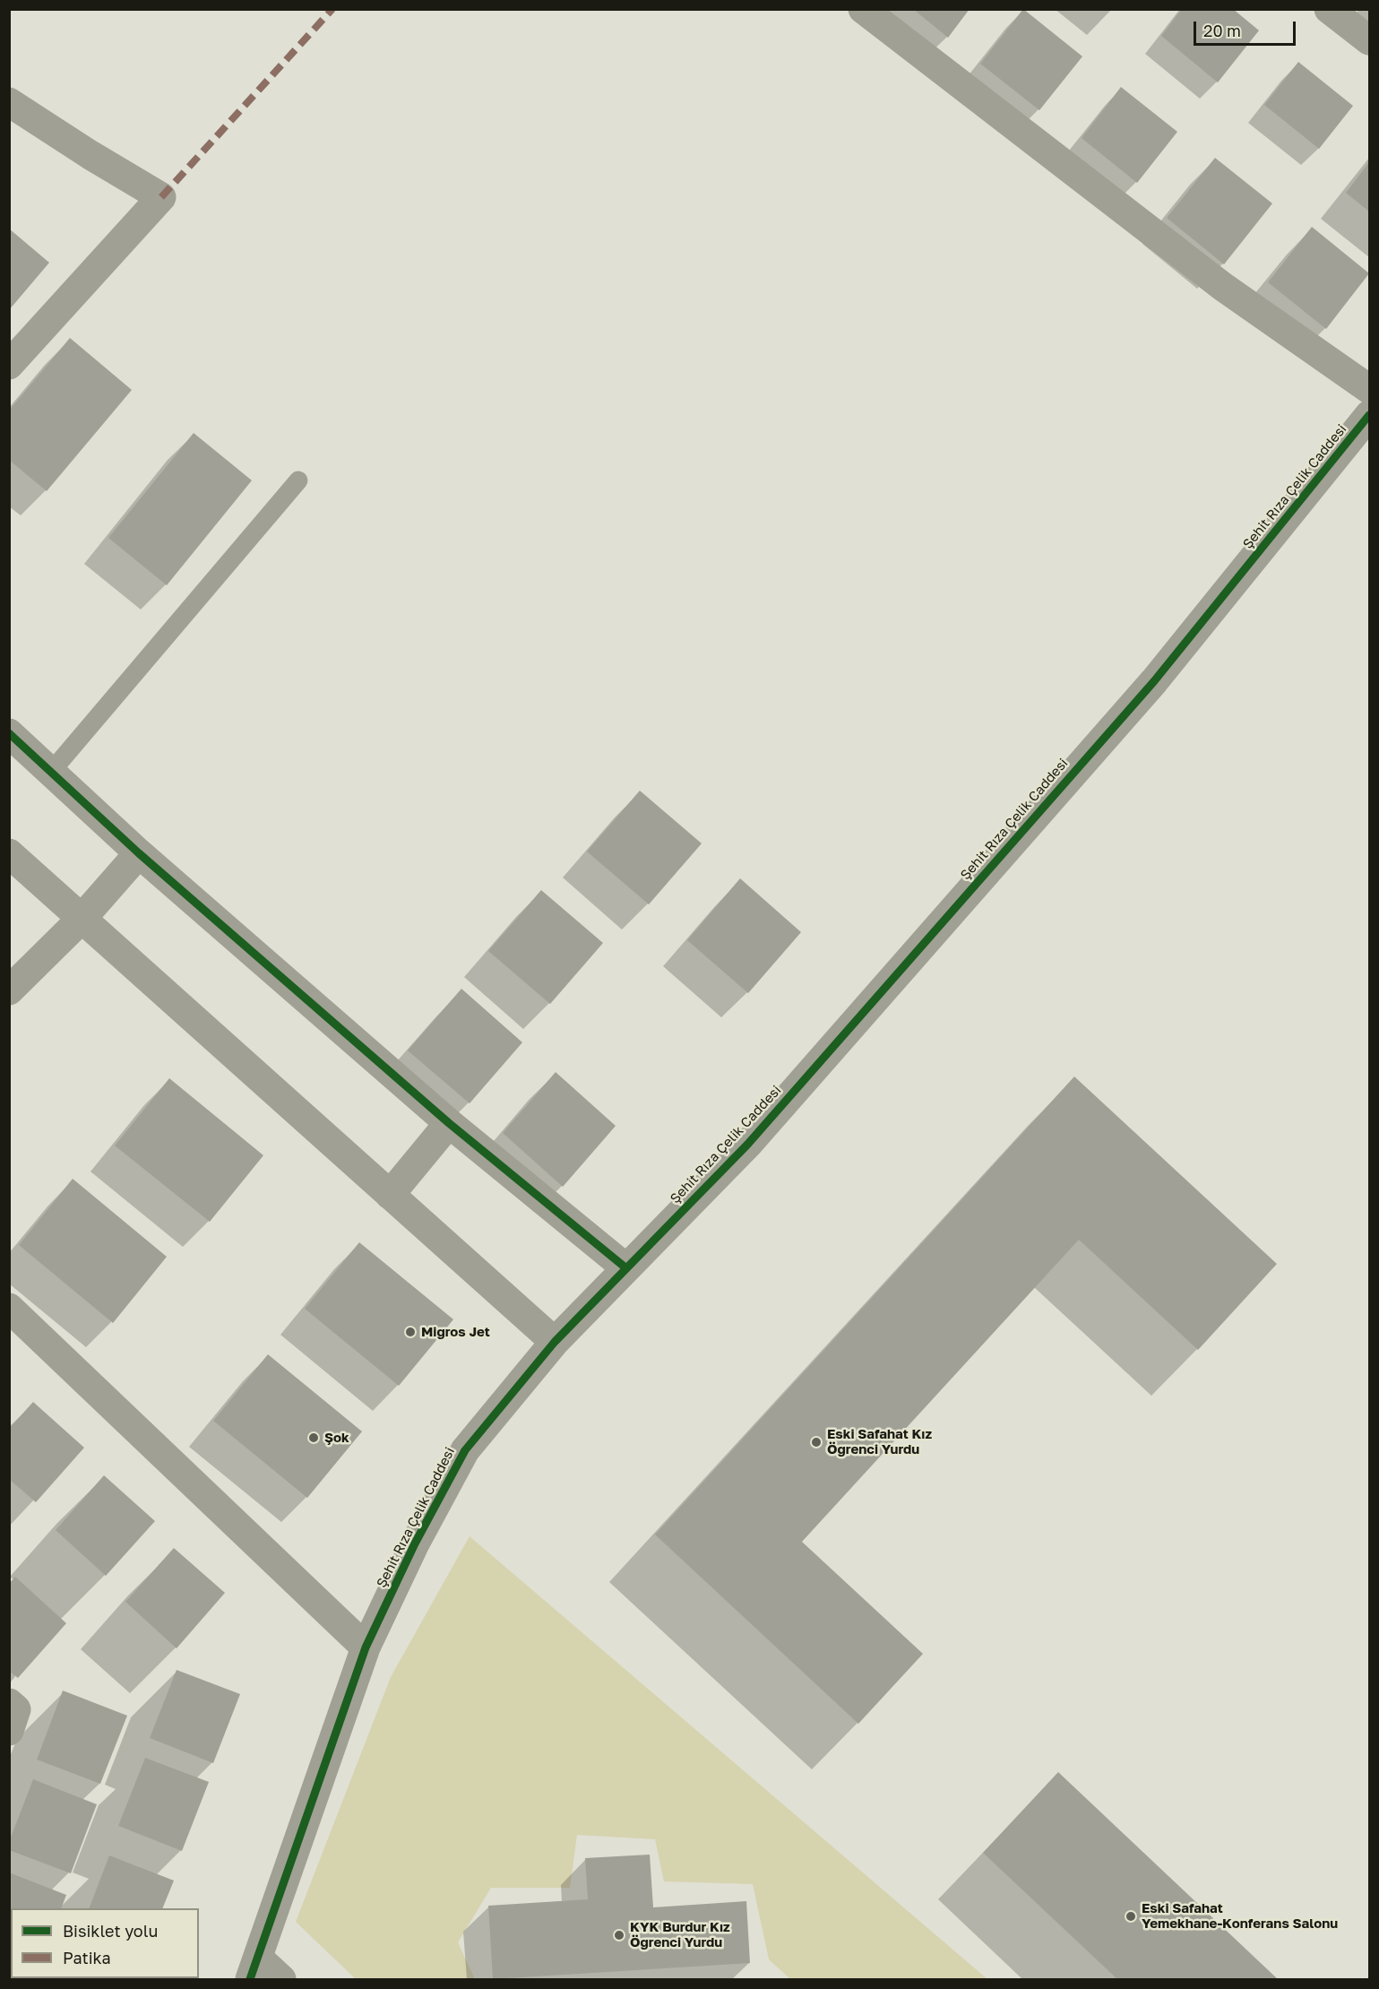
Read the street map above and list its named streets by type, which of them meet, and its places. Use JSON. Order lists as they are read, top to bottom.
{
  "streets": {
    "street": ["Şehit Rıza Çelik Caddesi"]
  },
  "places": [
    "Migros Jet",
    "Şok",
    "Eski Safahat Kız Öğrenci Yurdu",
    "Eski Safahat Yemekhane-Konferans Salonu",
    "KYK Burdur Kız Öğrenci Yurdu"
  ],
  "legend": ["Bisiklet yolu", "Patika"],
  "scale_bar": "20 m"
}
